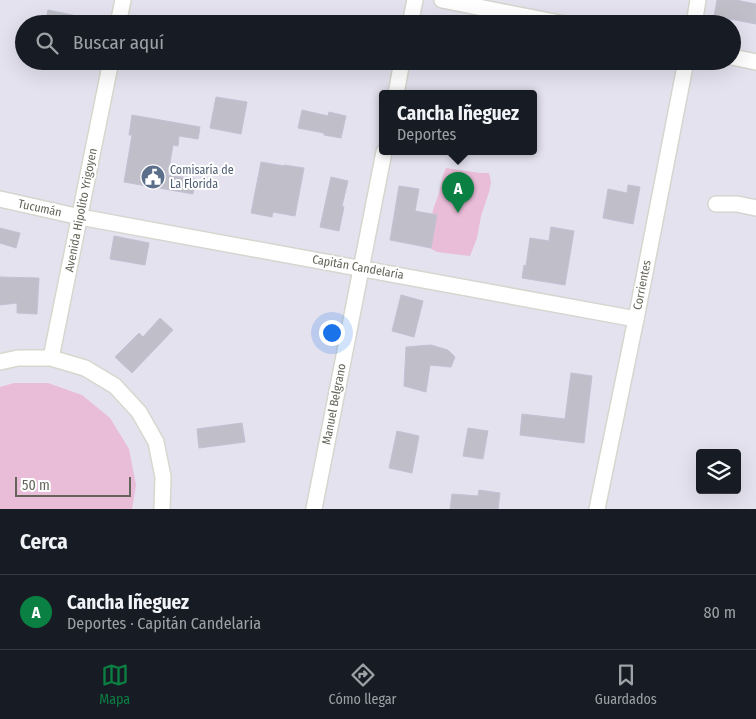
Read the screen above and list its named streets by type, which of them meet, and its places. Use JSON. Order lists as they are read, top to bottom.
{
  "streets": {
    "street": [
      "Tucumán",
      "Avenida Hipolito Yrigoyen",
      "Capitán Candelaria",
      "Corrientes",
      "Manuel Belgrano"
    ]
  },
  "crossings": [
    ["Tucumán", "Avenida Hipolito Yrigoyen"],
    ["Tucumán", "Capitán Candelaria"],
    ["Avenida Hipolito Yrigoyen", "Capitán Candelaria"],
    ["Capitán Candelaria", "Corrientes"],
    ["Capitán Candelaria", "Manuel Belgrano"]
  ],
  "places": {
    "public building": ["Comisaría de La Florida"]
  },
  "scale_bar": "50 m",
  "page": {
    "search": "Buscar aquí",
    "popup": ["Cancha Iñeguez", "Deportes"],
    "pins": "A",
    "scale": "50 m",
    "heading": "Cerca",
    "list": [
      {
        "mark": "A",
        "name": "Cancha Iñeguez",
        "note": "Deportes · Capitán Candelaria",
        "value": "80 m"
      }
    ],
    "nav": ["Mapa", "Cómo llegar", "Guardados"]
  }
}
